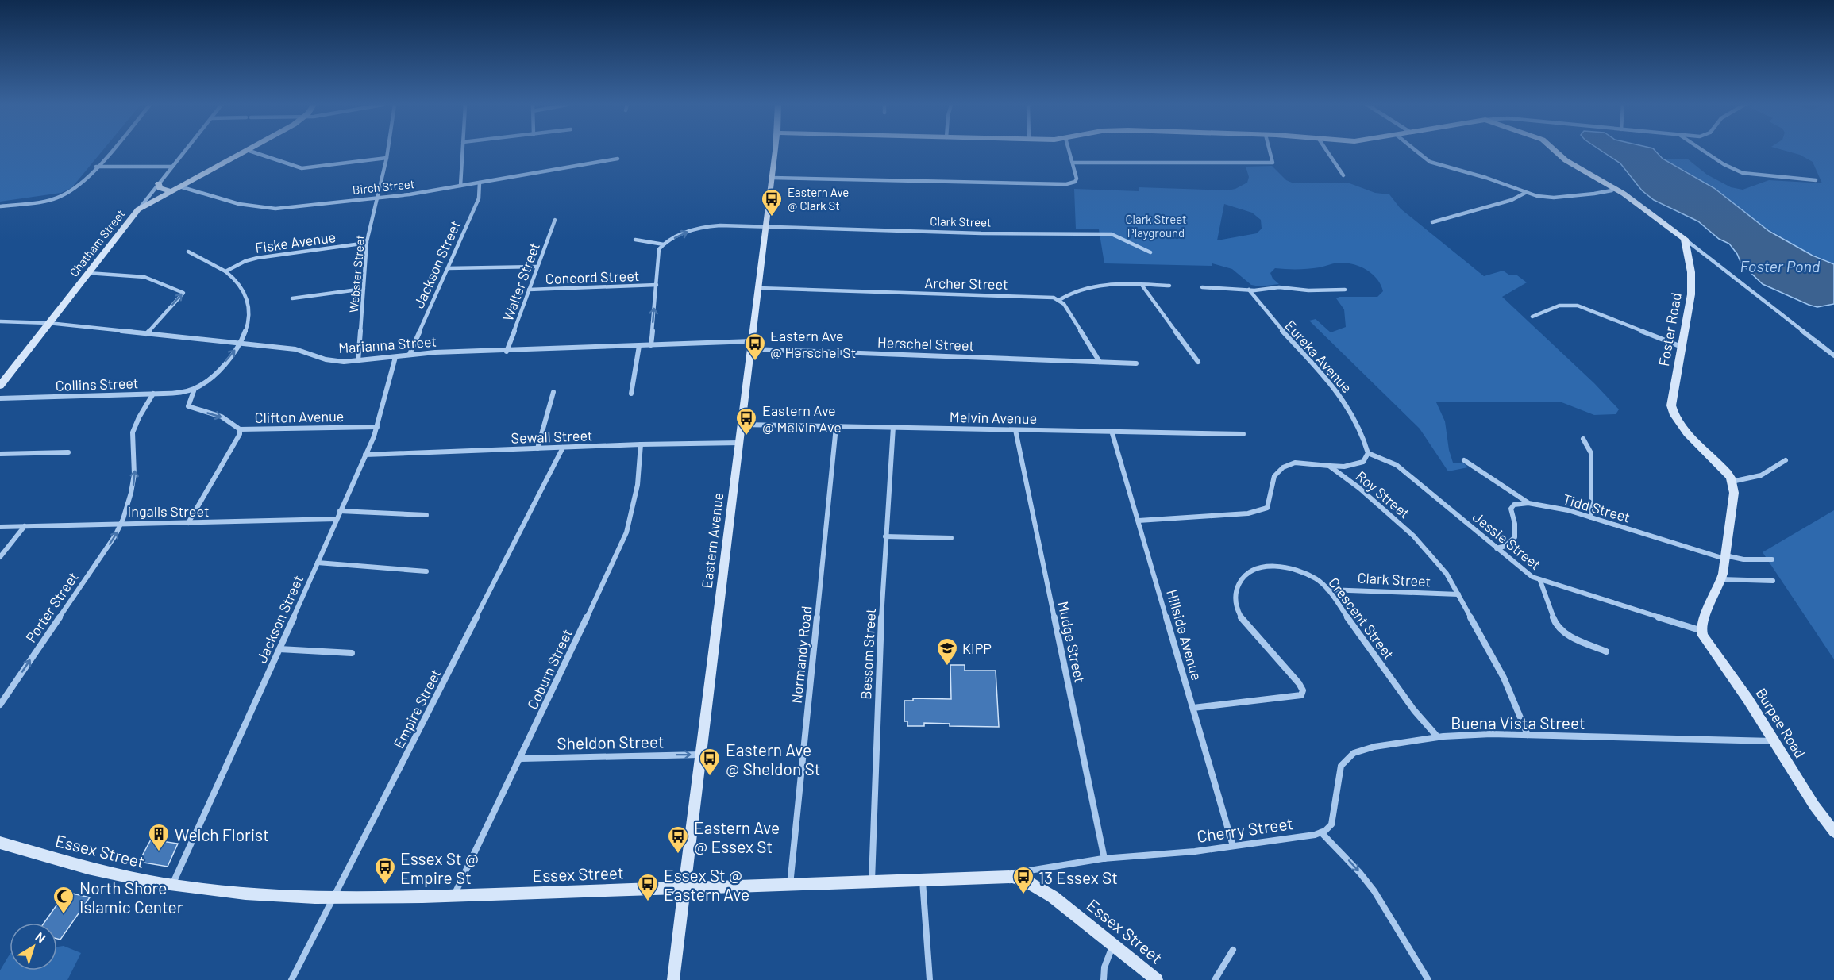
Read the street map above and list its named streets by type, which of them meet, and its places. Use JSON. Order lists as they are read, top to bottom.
{
  "streets": {
    "main road": [
      "Chatham Street",
      "Foster Road",
      "Eastern Avenue",
      "Burpee Road",
      "Essex Street"
    ],
    "street": [
      "Birch Street",
      "Clark Street",
      "Fiske Avenue",
      "Jackson Street",
      "Webster Street",
      "Concord Street",
      "Walter Street",
      "Archer Street",
      "Herschel Street",
      "Marianna Street",
      "Eureka Avenue",
      "Collins Street",
      "Clifton Avenue",
      "Melvin Avenue",
      "Sewall Street",
      "Roy Street",
      "Tidd Street",
      "Ingalls Street",
      "Jessie Street",
      "Porter Street",
      "Crescent Street",
      "Hillside Avenue",
      "Mudge Street",
      "Bessom Street",
      "Normandy Road",
      "Coburn Street",
      "Empire Street",
      "Buena Vista Street",
      "Sheldon Street",
      "Cherry Street"
    ]
  },
  "crossings": [
    ["Birch Street", "Chatham Street"],
    ["Birch Street", "Jackson Street"],
    ["Birch Street", "Webster Street"],
    ["Clark Street", "Roy Street"],
    ["Clark Street", "Eastern Avenue"],
    ["Clark Street", "Crescent Street"],
    ["Fiske Avenue", "Webster Street"],
    ["Chatham Street", "Marianna Street"],
    ["Jackson Street", "Marianna Street"],
    ["Jackson Street", "Clifton Avenue"],
    ["Jackson Street", "Sewall Street"],
    ["Jackson Street", "Ingalls Street"],
    ["Jackson Street", "Essex Street"],
    ["Webster Street", "Marianna Street"],
    ["Concord Street", "Walter Street"],
    ["Walter Street", "Marianna Street"],
    ["Archer Street", "Eastern Avenue"],
    ["Herschel Street", "Marianna Street"],
    ["Herschel Street", "Eastern Avenue"],
    ["Marianna Street", "Eastern Avenue"],
    ["Eureka Avenue", "Jessie Street"],
    ["Collins Street", "Clifton Avenue"],
    ["Collins Street", "Porter Street"],
    ["Melvin Avenue", "Eastern Avenue"],
    ["Melvin Avenue", "Hillside Avenue"],
    ["Melvin Avenue", "Mudge Street"],
    ["Melvin Avenue", "Bessom Street"],
    ["Melvin Avenue", "Normandy Road"],
    ["Sewall Street", "Eastern Avenue"],
    ["Sewall Street", "Coburn Street"],
    ["Sewall Street", "Empire Street"],
    ["Roy Street", "Hillside Avenue"],
    ["Roy Street", "Buena Vista Street"],
    ["Ingalls Street", "Porter Street"],
    ["Eastern Avenue", "Sheldon Street"],
    ["Eastern Avenue", "Essex Street"],
    ["Jessie Street", "Burpee Road"],
    ["Crescent Street", "Hillside Avenue"],
    ["Crescent Street", "Buena Vista Street"],
    ["Hillside Avenue", "Cherry Street"],
    ["Mudge Street", "Cherry Street"],
    ["Bessom Street", "Essex Street"],
    ["Normandy Road", "Essex Street"],
    ["Coburn Street", "Sheldon Street"],
    ["Coburn Street", "Essex Street"],
    ["Empire Street", "Essex Street"],
    ["Buena Vista Street", "Burpee Road"],
    ["Buena Vista Street", "Cherry Street"],
    ["Cherry Street", "Essex Street"]
  ],
  "one_way": ["Porter Street", "Sheldon Street"],
  "water": ["Foster Pond"],
  "parks": ["Clark Street Playground"],
  "places": {
    "bus stop": [
      "Eastern Ave @ Clark St",
      "Eastern Ave @ Herschel St",
      "Eastern Ave @ Melvin Ave",
      "Eastern Ave @ Sheldon St",
      "Eastern Ave @ Essex St",
      "Essex St @ Empire St",
      "13 Essex St",
      "Essex St @ Eastern Ave"
    ],
    "school or university": ["KIPP"],
    "building": ["Welch Florist"],
    "mosque": ["North Shore Islamic Center"]
  },
  "north": "top right"
}
